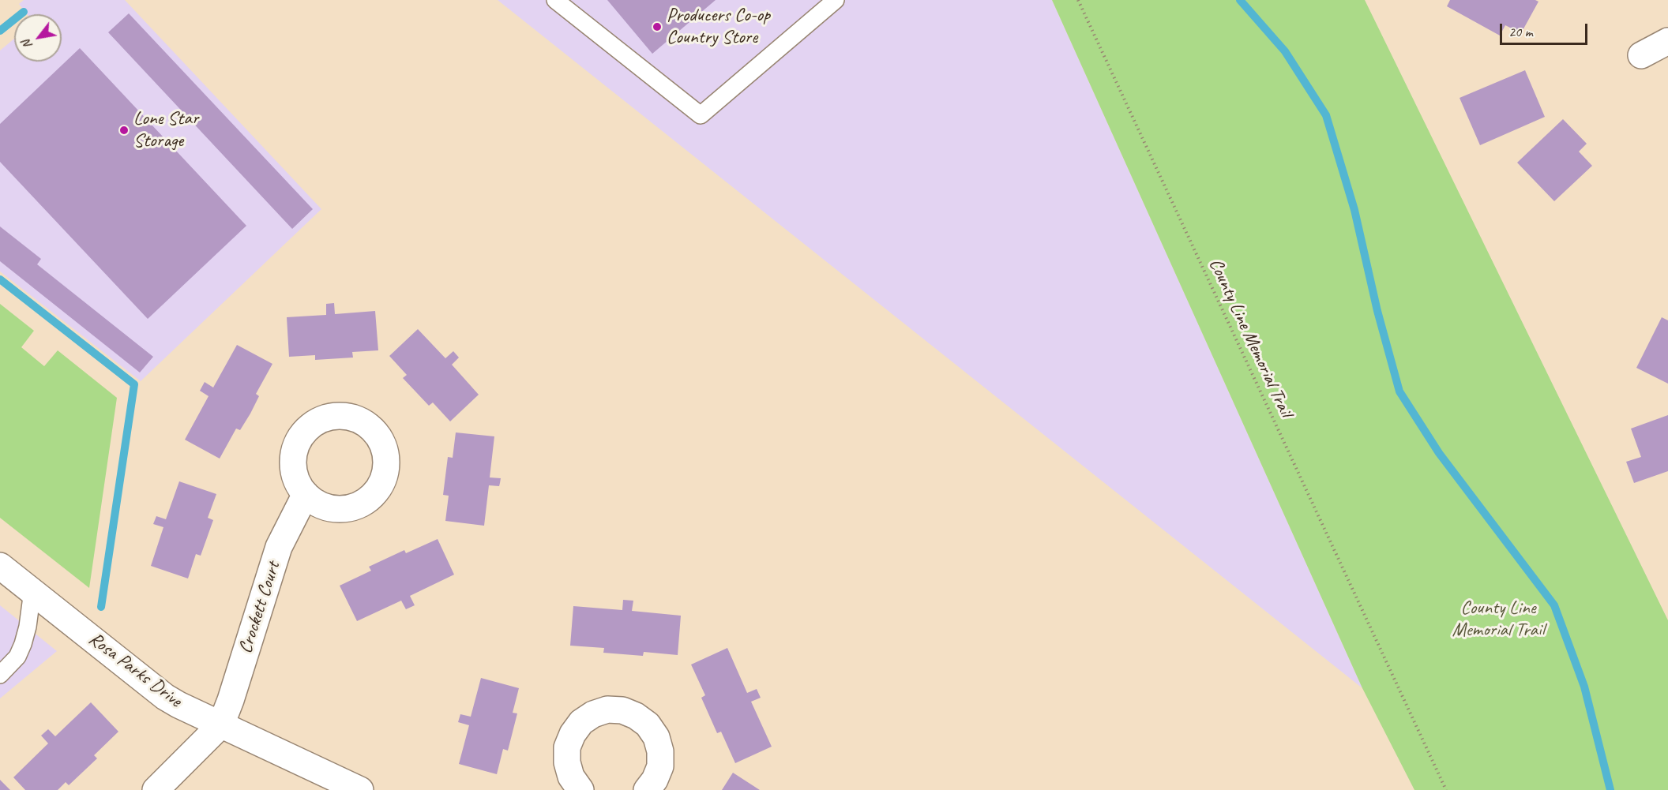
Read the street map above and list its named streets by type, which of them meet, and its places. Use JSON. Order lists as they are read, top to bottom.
{
  "streets": {
    "street": ["Crockett Court", "Rosa Parks Drive"],
    "path": ["County Line Memorial Trail"]
  },
  "crossings": [
    ["Crockett Court", "Rosa Parks Drive"]
  ],
  "parks": ["County Line Memorial Trail"],
  "places": ["Producers Co-op Country Store", "Lone Star Storage"],
  "scale_bar": "20 m",
  "north": "bottom left"
}
